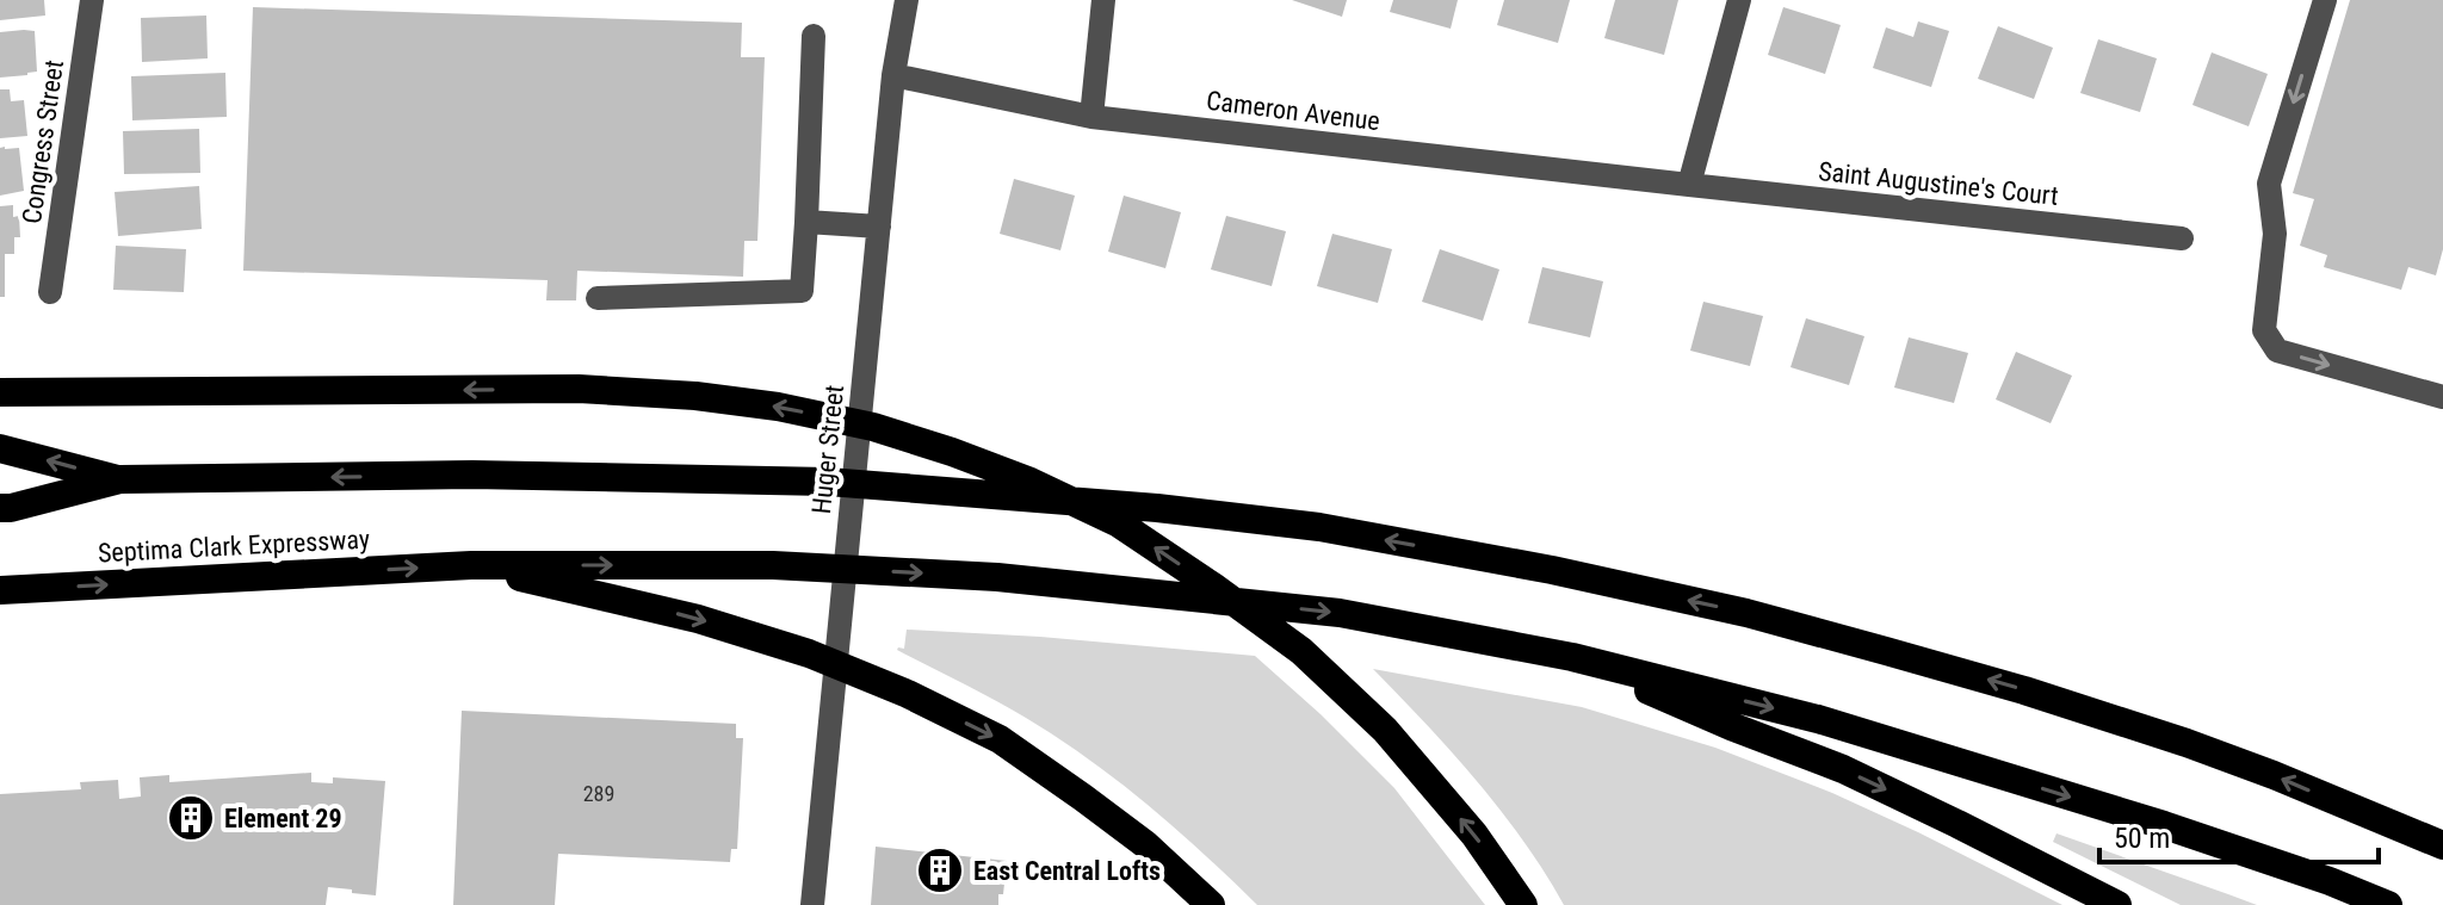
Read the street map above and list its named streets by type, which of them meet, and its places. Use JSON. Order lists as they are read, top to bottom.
{
  "streets": {
    "highway": ["Septima Clark Expressway"],
    "street": [
      "Cameron Avenue",
      "Congress Street",
      "Saint Augustine's Court",
      "Huger Street"
    ]
  },
  "crossings": [
    ["Cameron Avenue", "Saint Augustine's Court"],
    ["Cameron Avenue", "Huger Street"]
  ],
  "places": {
    "building": ["Element 29", "East Central Lofts"]
  },
  "house_numbers": ["289"],
  "scale_bar": "50 m"
}
